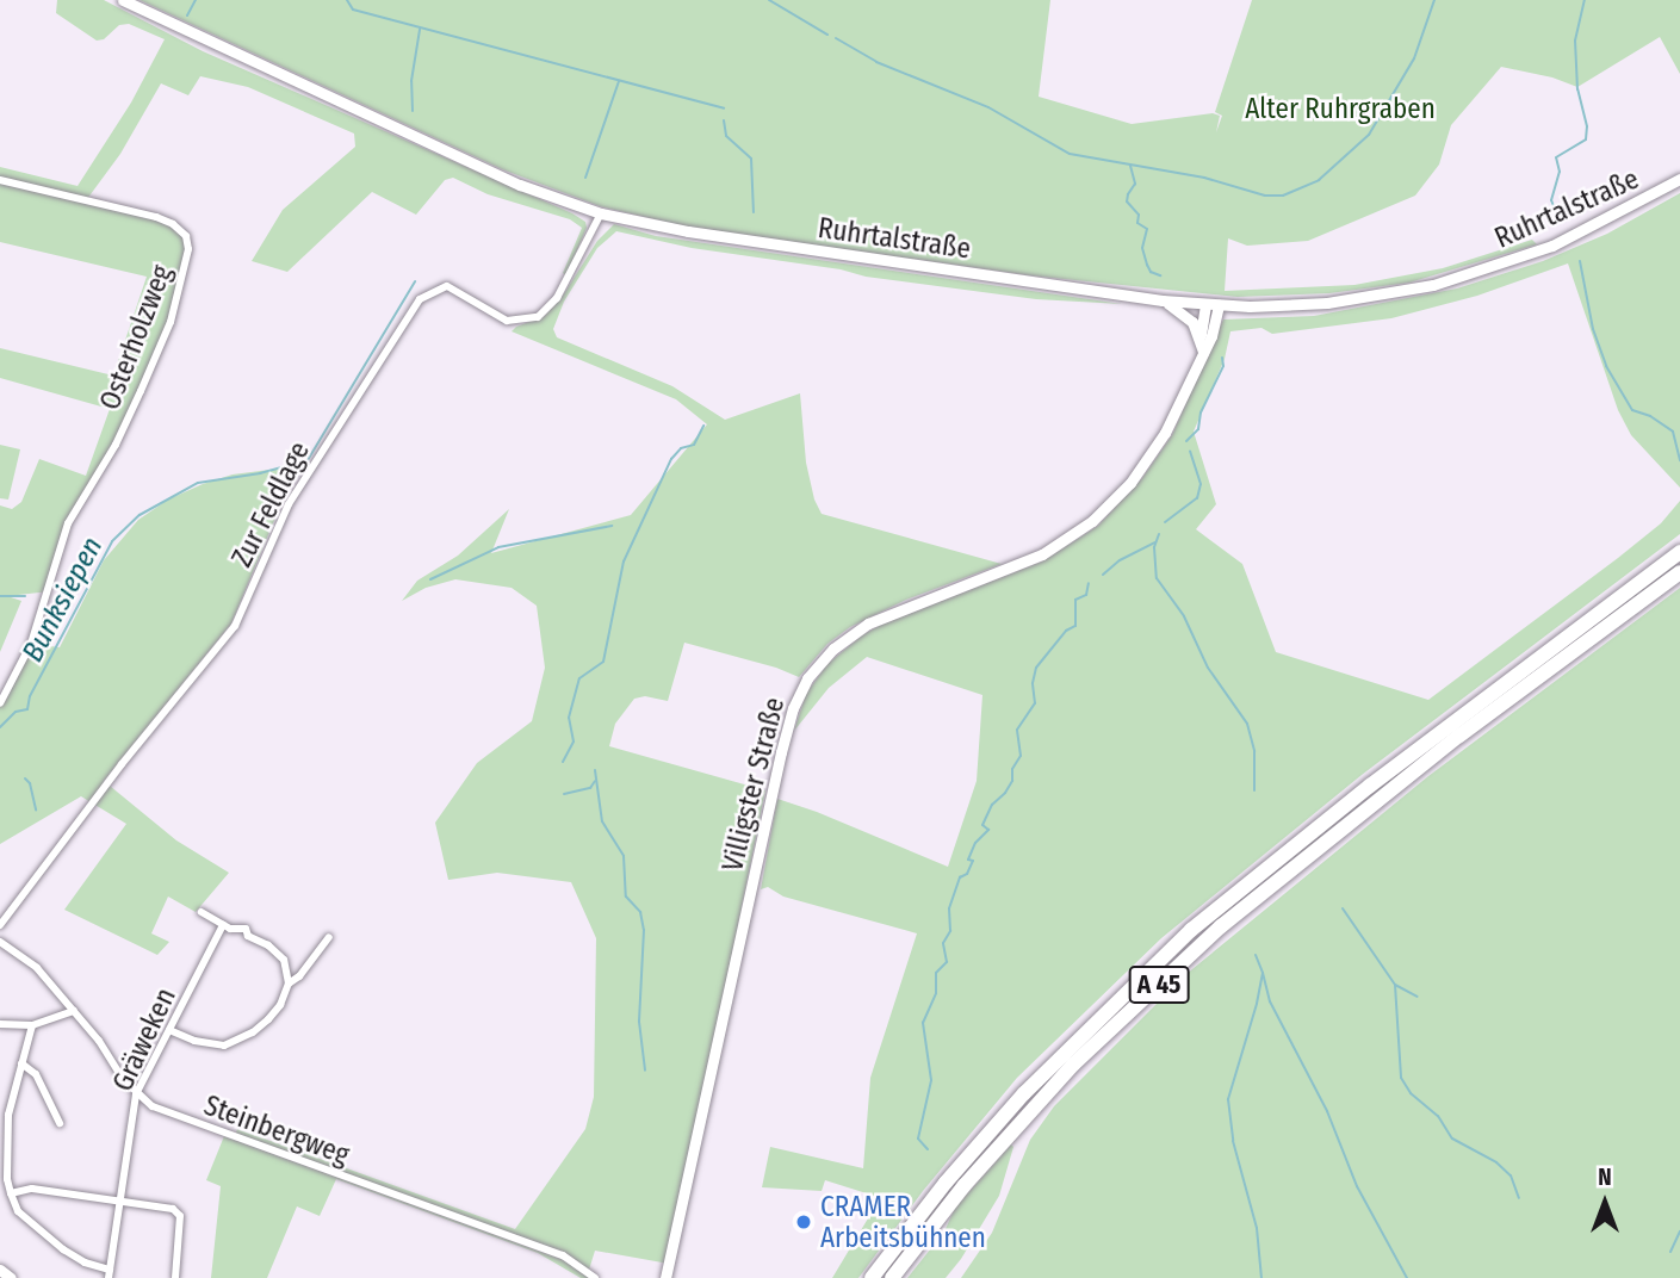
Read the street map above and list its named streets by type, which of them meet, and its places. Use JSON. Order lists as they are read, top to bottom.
{
  "streets": {
    "highway": ["A 45"],
    "main road": ["Ruhrtalstraße", "Villigster Straße"],
    "street": [
      "Osterholzweg",
      "Zur Feldlage",
      "Gräweken",
      "Steinbergweg"
    ]
  },
  "crossings": [
    ["Ruhrtalstraße", "Zur Feldlage"],
    ["Ruhrtalstraße", "Villigster Straße"],
    ["Gräweken", "Steinbergweg"]
  ],
  "water": ["Bunksiepen"],
  "parks": ["Alter Ruhrgraben"],
  "places": ["CRAMER Arbeitsbühnen"],
  "north": "top"
}
